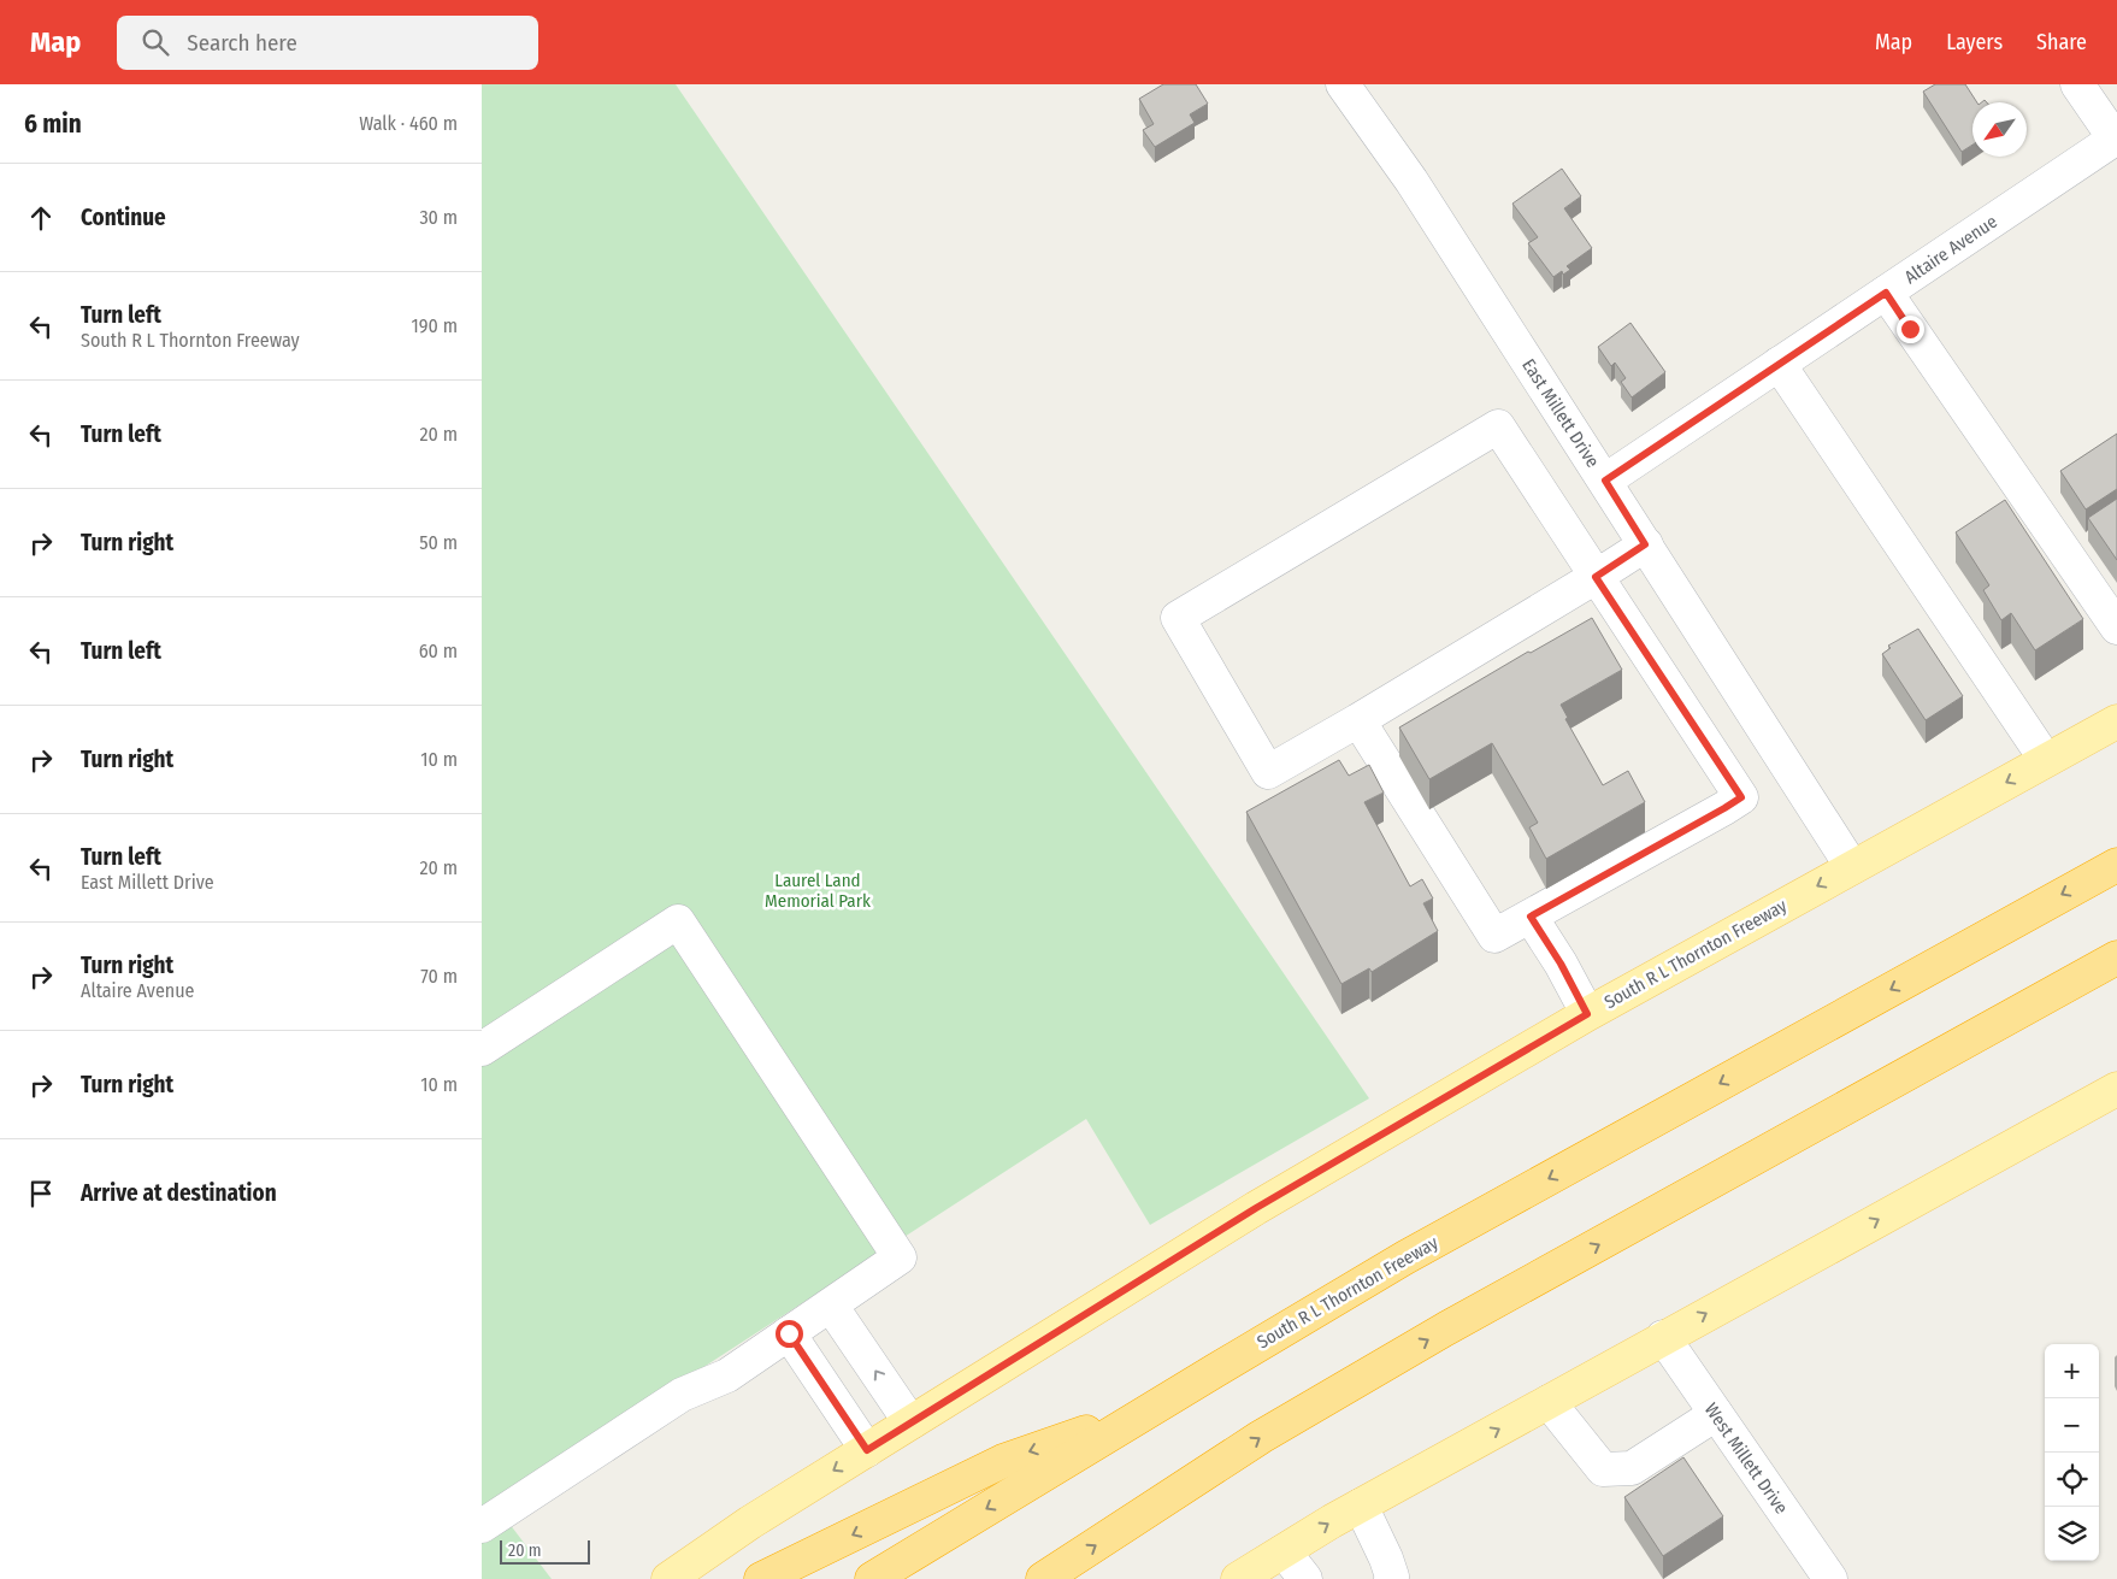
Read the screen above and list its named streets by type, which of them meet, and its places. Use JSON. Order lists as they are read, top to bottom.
{
  "streets": {
    "highway": ["South R L Thornton Freeway"],
    "street": ["Altaire Avenue", "East Millett Drive", "West Millett Drive"]
  },
  "crossings": [
    ["Altaire Avenue", "East Millett Drive"],
    ["East Millett Drive", "South R L Thornton Freeway"]
  ],
  "parks": ["Laurel Land Memorial Park"],
  "scale_bar": "20 m",
  "north": "bottom left",
  "page": {
    "header": "Map",
    "search": "Search here",
    "nav": ["Map", "Layers", "Share"],
    "heading": ["6 min", "Walk · 460 m"],
    "list": [
      ["Continue", "30 m"],
      ["Turn left", "South R L Thornton Freeway", "190 m"],
      ["Turn left", "20 m"],
      ["Turn right", "50 m"],
      ["Turn left", "60 m"],
      ["Turn right", "10 m"],
      ["Turn left", "East Millett Drive", "20 m"],
      ["Turn right", "Altaire Avenue", "70 m"],
      ["Turn right", "10 m"],
      "Arrive at destination"
    ],
    "map_buttons": ["+", "−"],
    "scale": "20 m"
  }
}
